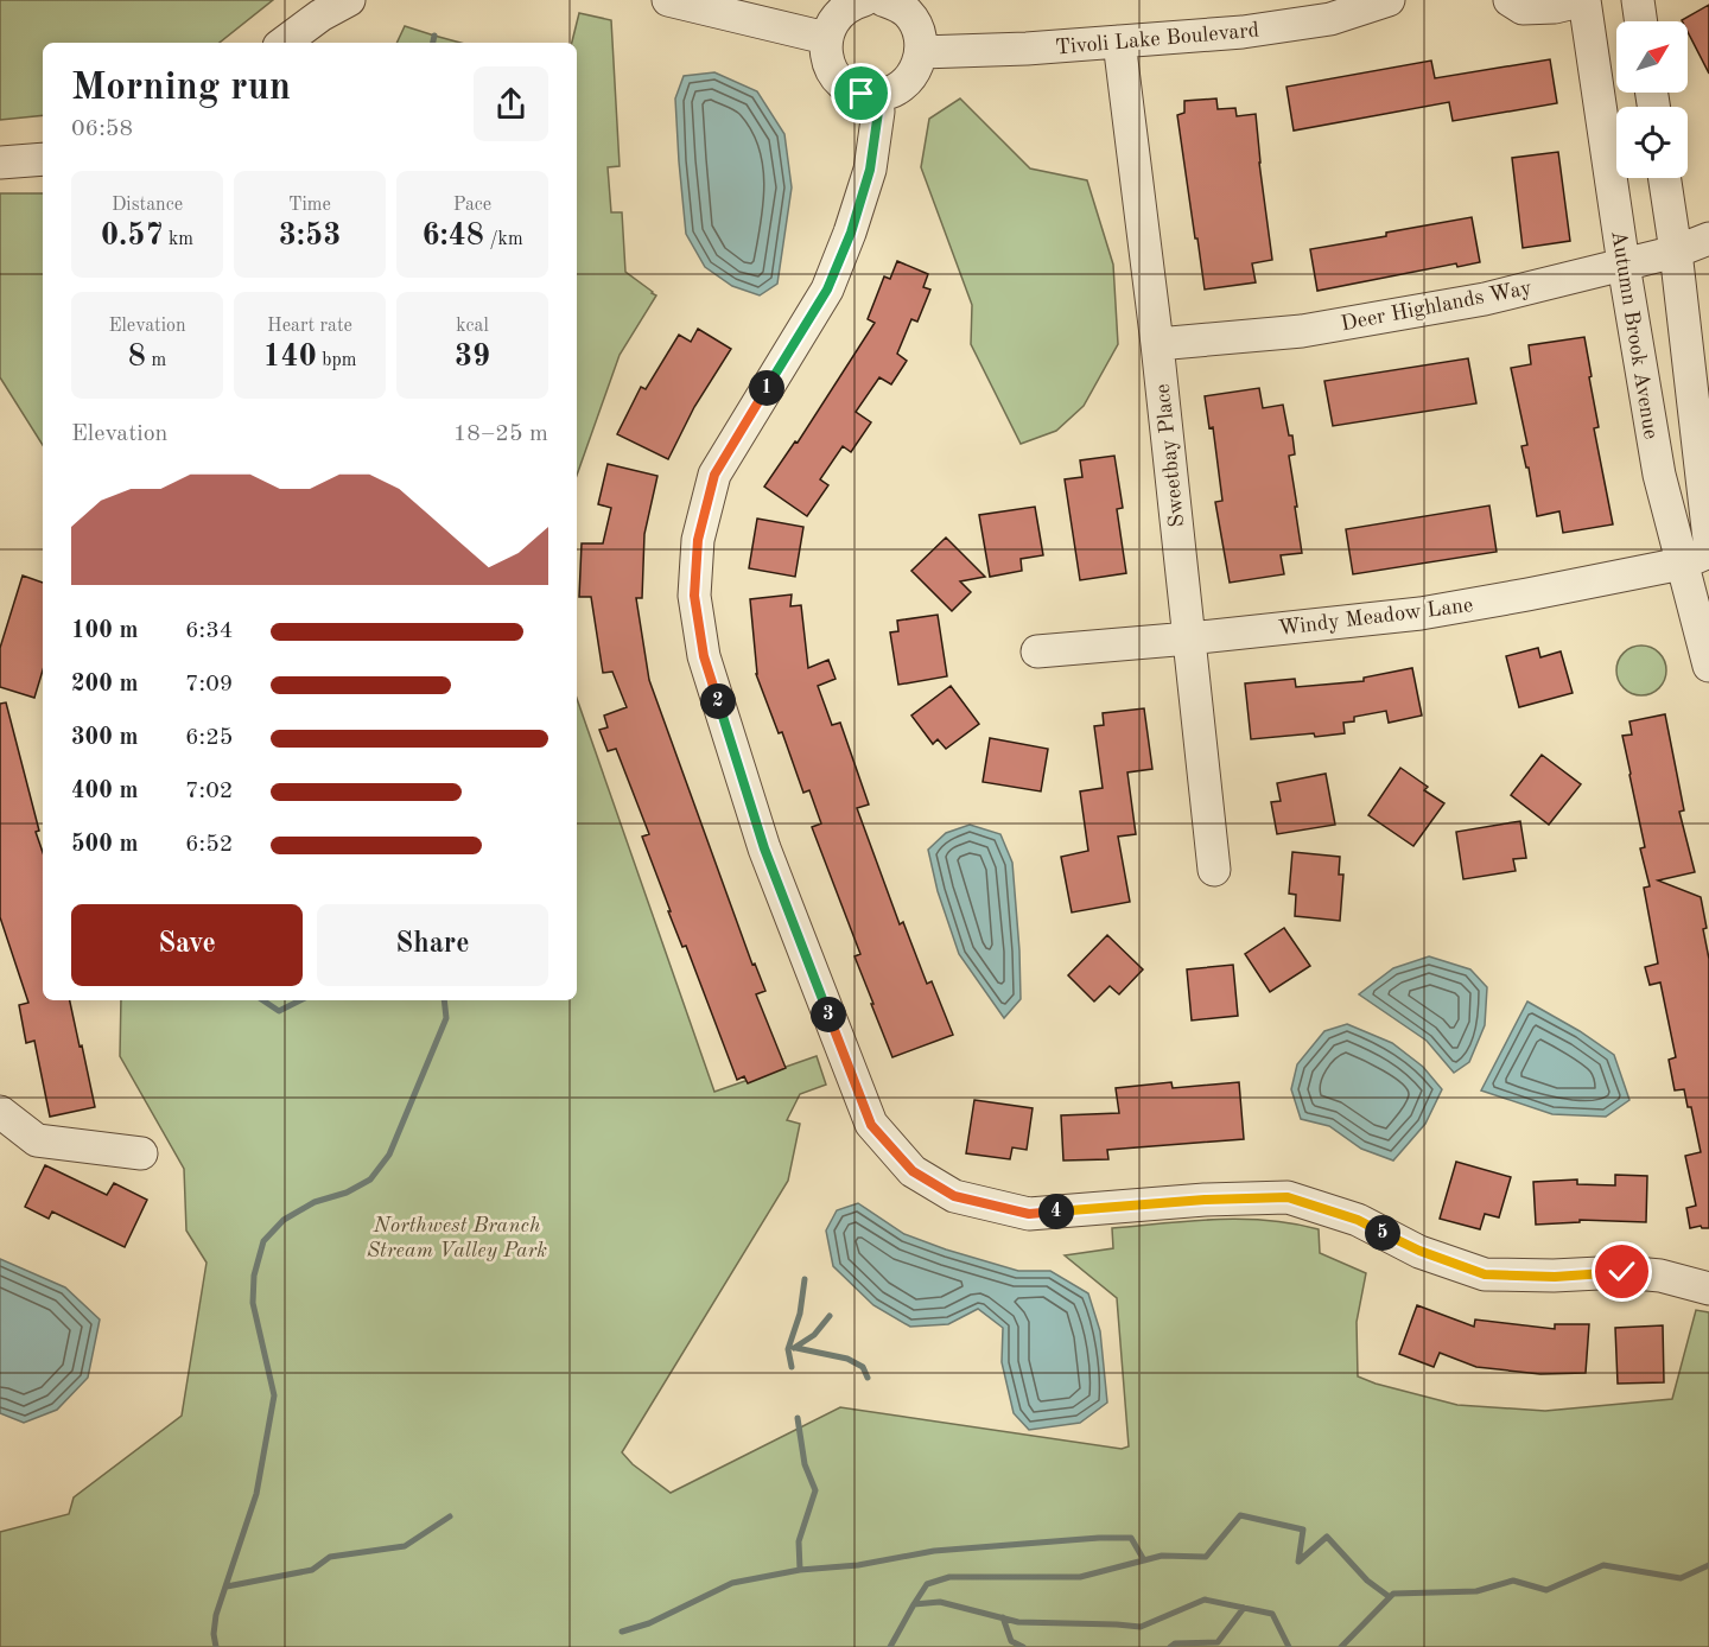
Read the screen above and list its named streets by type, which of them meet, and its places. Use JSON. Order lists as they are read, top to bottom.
{
  "streets": {
    "street": [
      "Tivoli Lake Boulevard",
      "Deer Highlands Way",
      "Autumn Brook Avenue",
      "Sweetbay Place",
      "Windy Meadow Lane"
    ]
  },
  "crossings": [
    ["Tivoli Lake Boulevard", "Sweetbay Place"],
    ["Deer Highlands Way", "Autumn Brook Avenue"],
    ["Deer Highlands Way", "Sweetbay Place"],
    ["Autumn Brook Avenue", "Windy Meadow Lane"],
    ["Sweetbay Place", "Windy Meadow Lane"]
  ],
  "parks": ["Northwest Branch Stream Valley Park"],
  "north": "top right",
  "page": {
    "heading": ["Morning run", "06:58"],
    "stats": [
      ["Distance", "0.57 km"],
      ["Time", "3:53"],
      ["Pace", "6:48 /km"],
      ["Elevation", "8 m"],
      ["Heart rate", "140 bpm"],
      ["kcal", "39"]
    ],
    "pins": [
      "1",
      "2",
      "3",
      "4",
      "5"
    ],
    "chart": ["Elevation", "18–25 m"],
    "list": [
      {
        "name": "100 m",
        "note": "6:34"
      },
      {
        "name": "200 m",
        "note": "7:09"
      },
      {
        "name": "300 m",
        "note": "6:25"
      },
      {
        "name": "400 m",
        "note": "7:02"
      },
      {
        "name": "500 m",
        "note": "6:52"
      }
    ],
    "buttons": ["Save", "Share"]
  }
}
